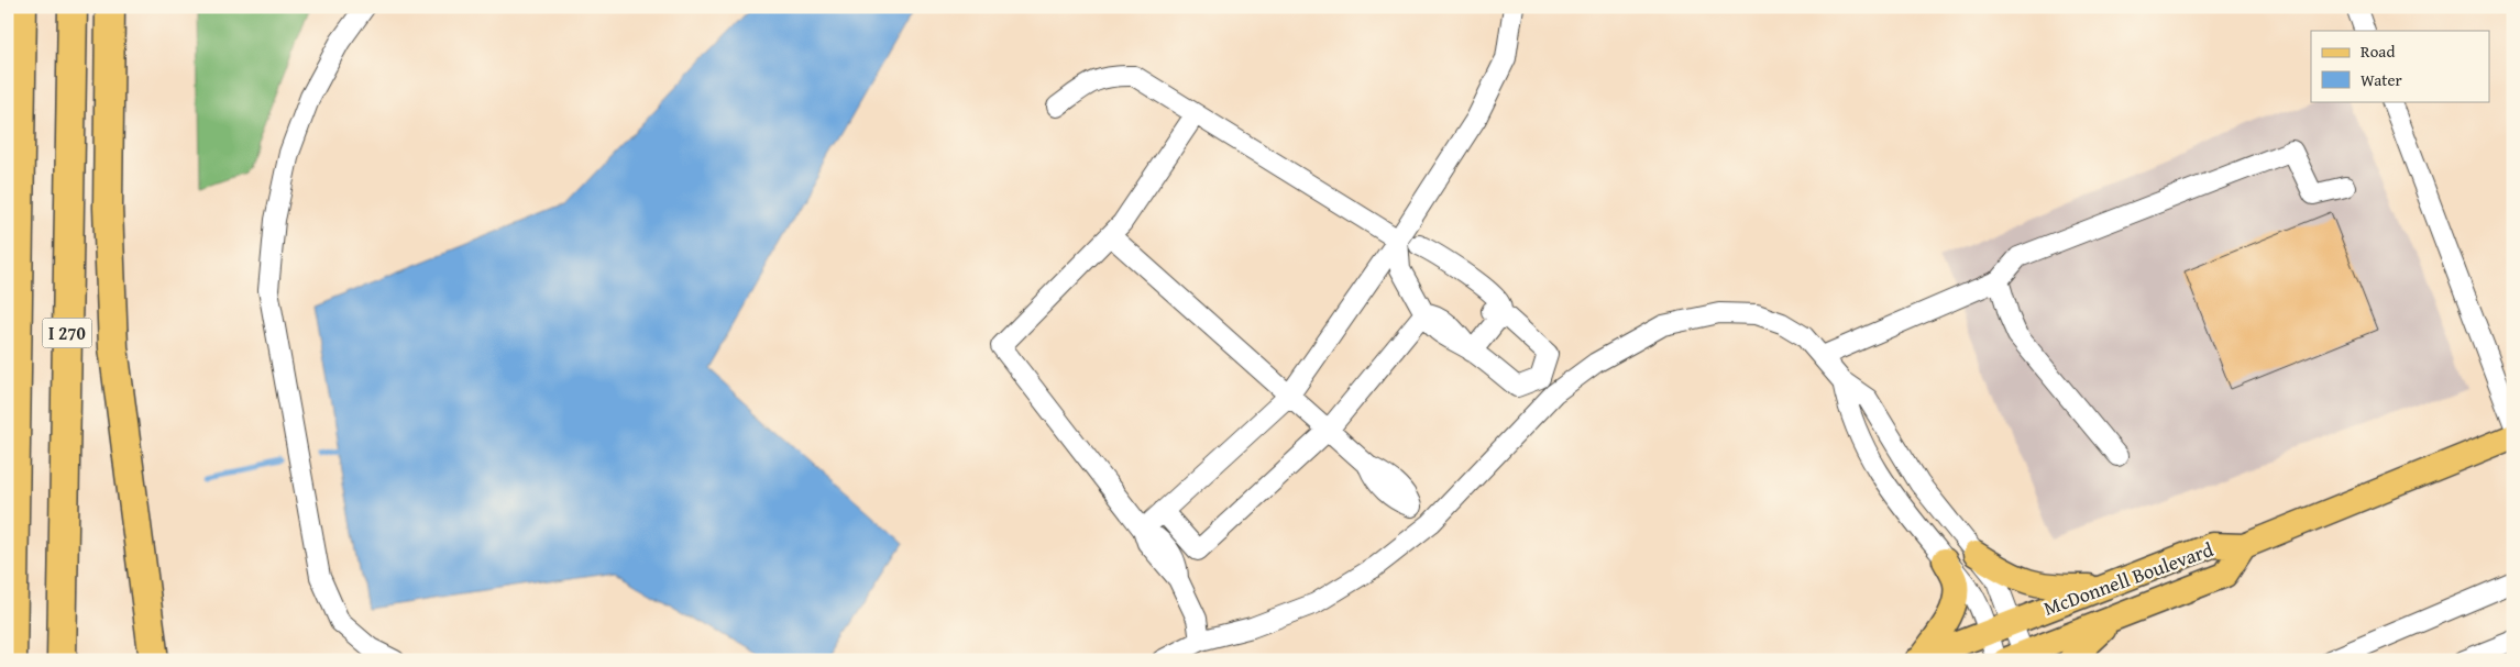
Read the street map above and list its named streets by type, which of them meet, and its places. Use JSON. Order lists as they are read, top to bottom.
{
  "streets": {
    "highway": ["I 270"],
    "main road": ["McDonnell Boulevard"]
  },
  "legend": ["Road", "Water"]
}
